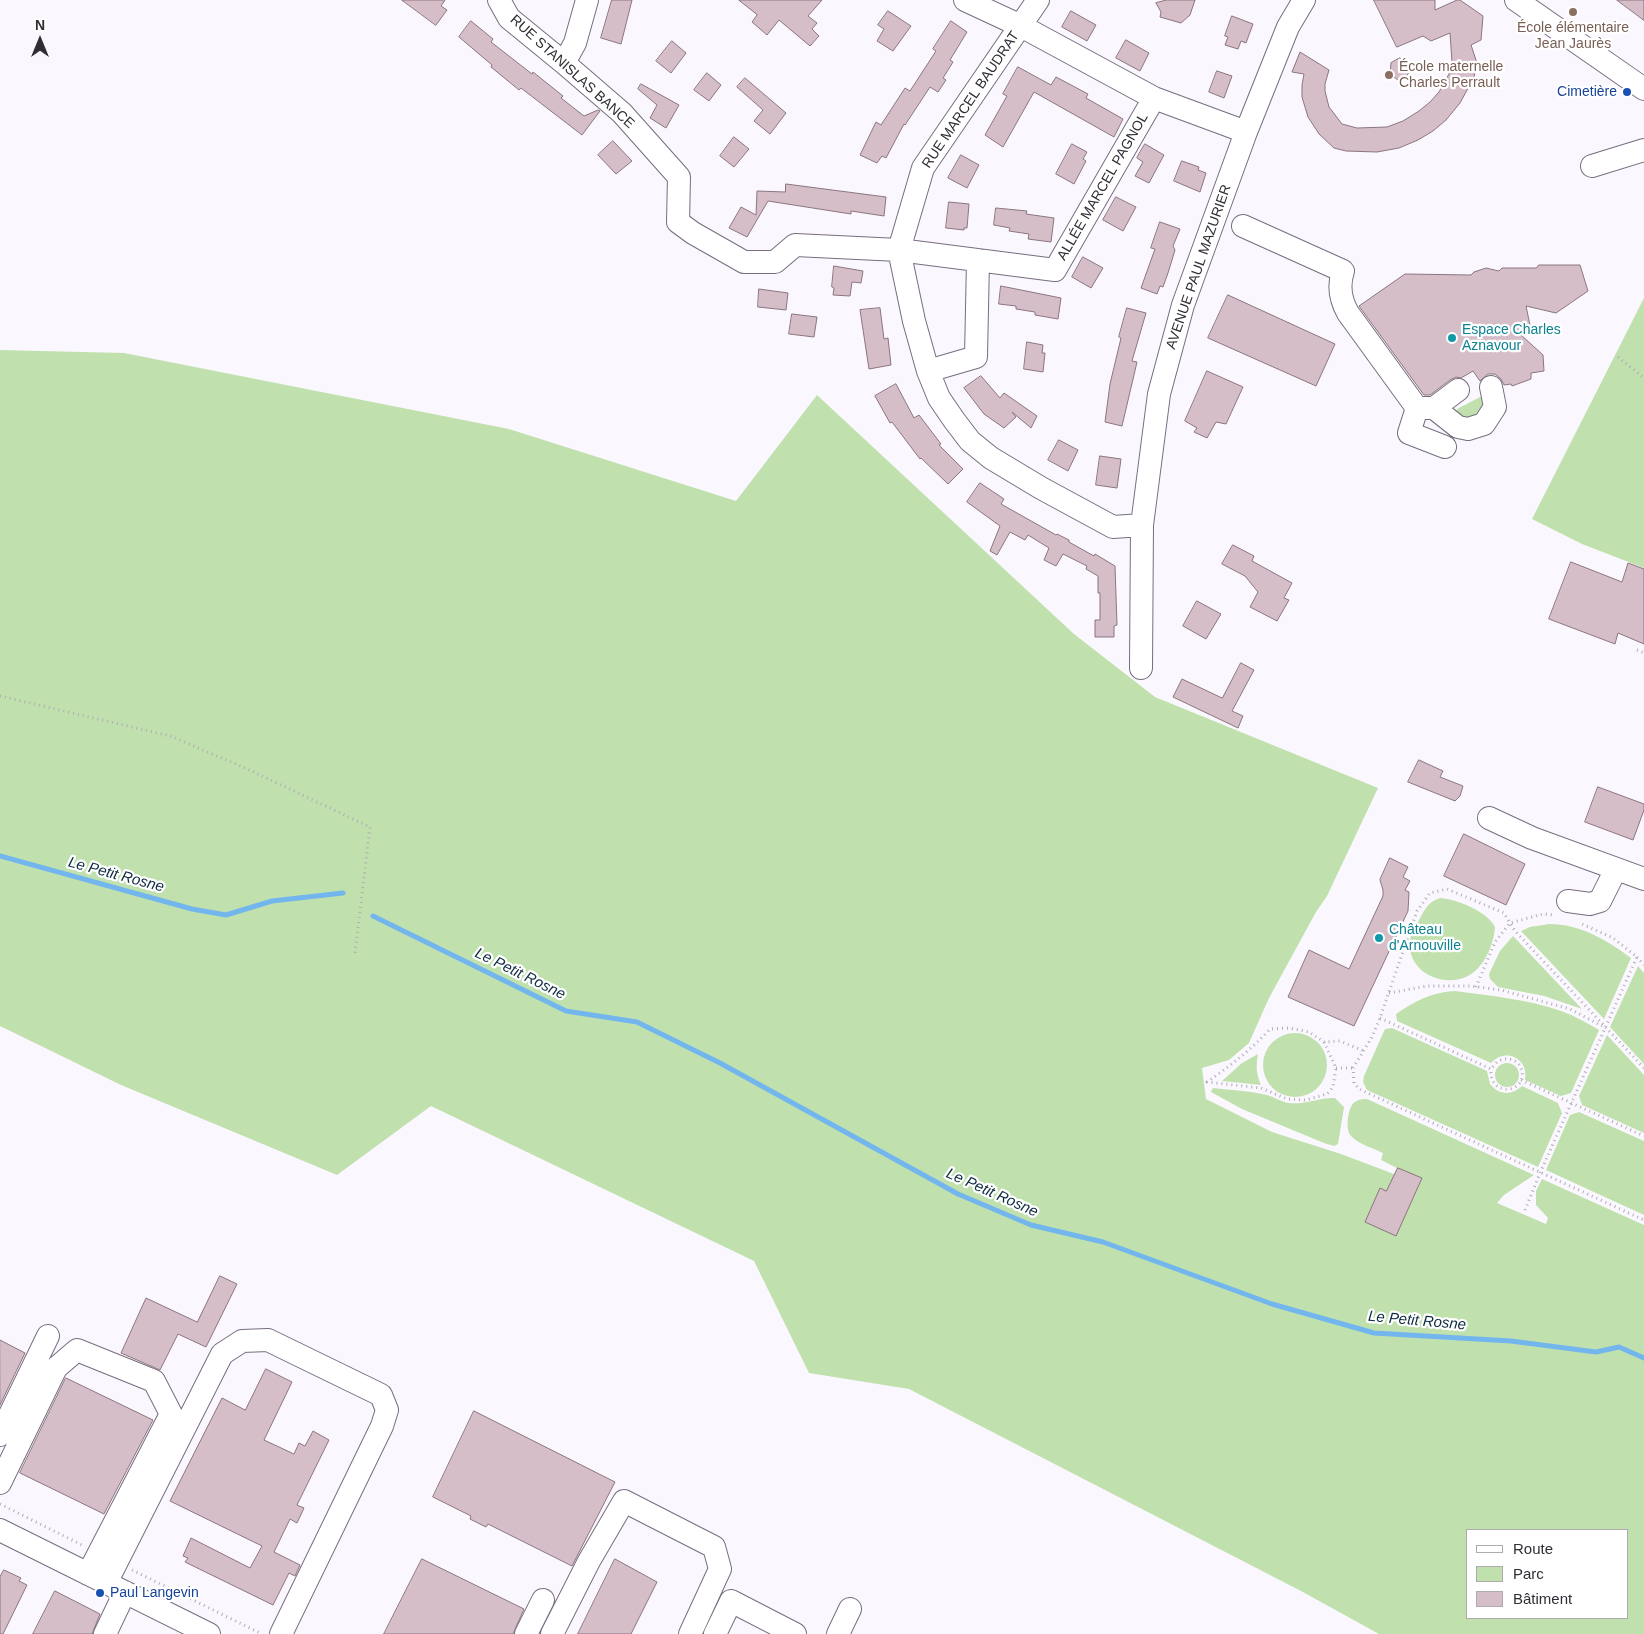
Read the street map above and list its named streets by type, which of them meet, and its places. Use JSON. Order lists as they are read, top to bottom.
{
  "streets": {
    "street": [
      "RUE STANISLAS BANCE",
      "RUE MARCEL BAUDRAT",
      "ALLÉE MARCEL PAGNOL",
      "AVENUE PAUL MAZURIER"
    ]
  },
  "crossings": [
    ["RUE STANISLAS BANCE", "RUE MARCEL BAUDRAT"],
    ["RUE STANISLAS BANCE", "ALLÉE MARCEL PAGNOL"],
    ["RUE MARCEL BAUDRAT", "ALLÉE MARCEL PAGNOL"],
    ["RUE MARCEL BAUDRAT", "AVENUE PAUL MAZURIER"]
  ],
  "water": ["Le Petit Rosne"],
  "places": [
    "École élémentaire Jean Jaurès",
    "École maternelle Charles Perrault",
    "Cimetière",
    "Espace Charles Aznavour",
    "Château d'Arnouville",
    "Paul Langevin"
  ],
  "legend": ["Route", "Parc", "Bâtiment"],
  "north": "top"
}
